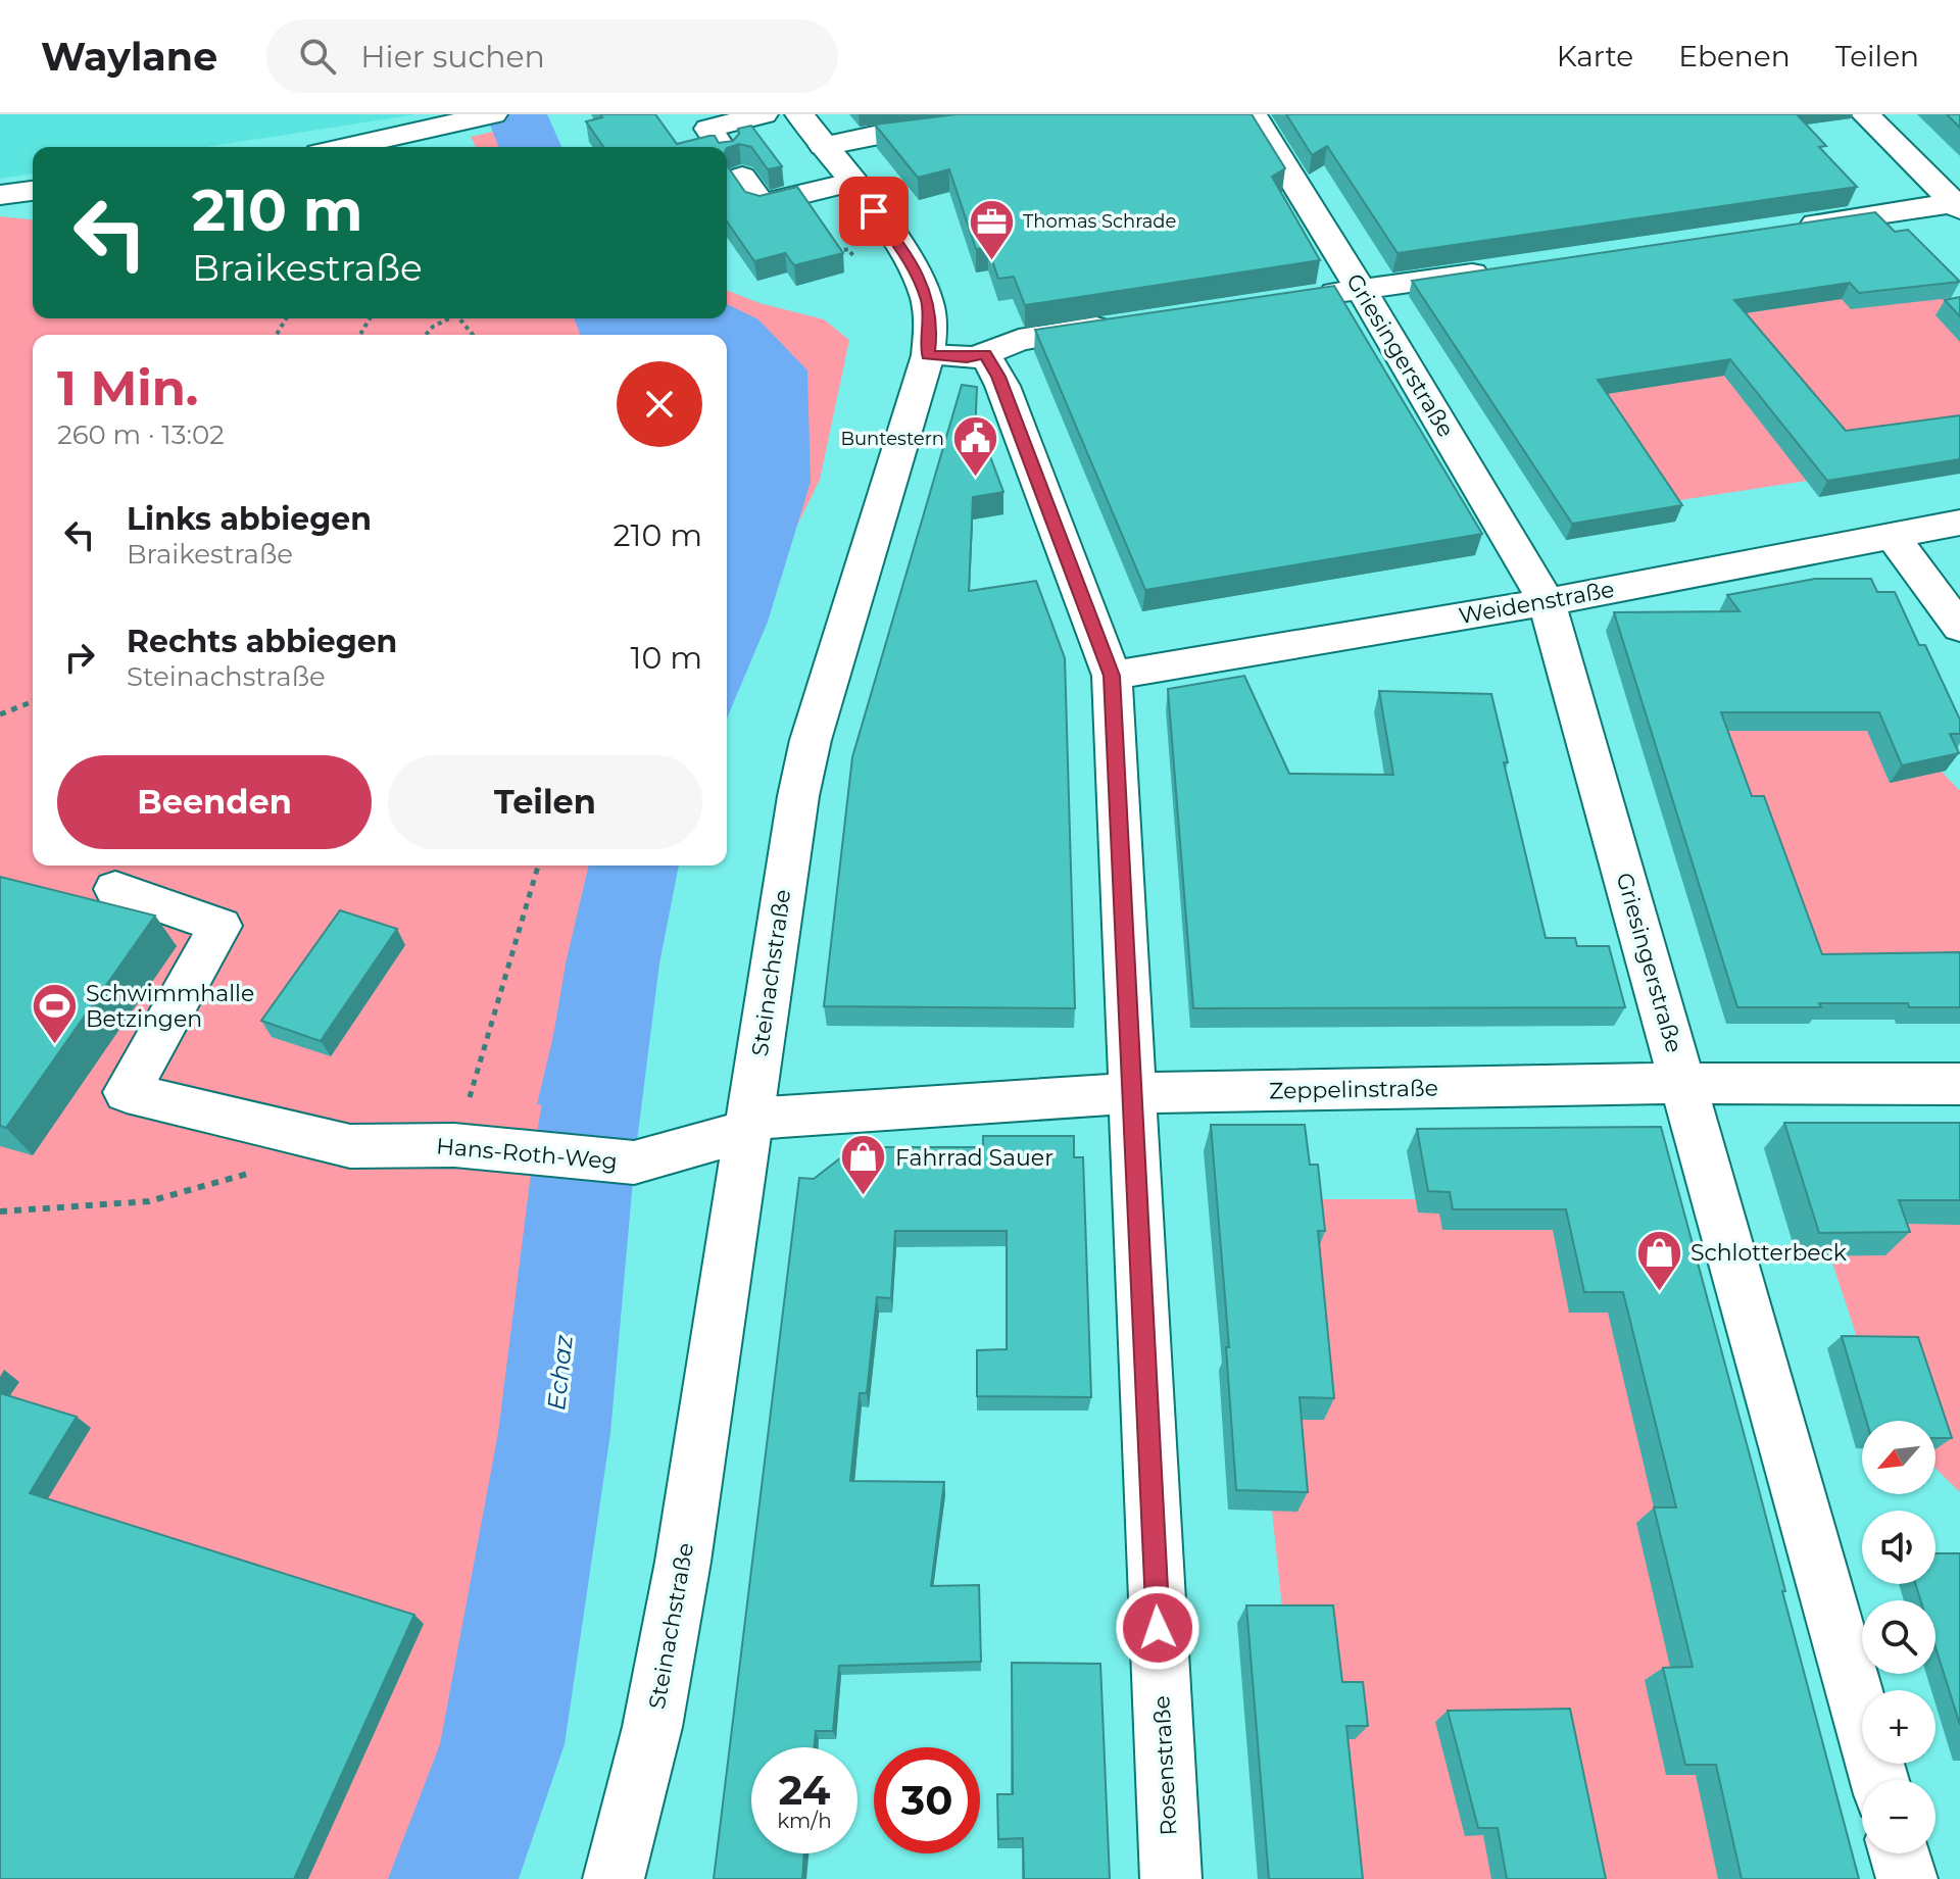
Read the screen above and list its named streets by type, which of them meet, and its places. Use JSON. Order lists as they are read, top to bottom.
{
  "streets": {
    "street": [
      "Griesingerstraße",
      "Weidenstraße",
      "Steinachstraße",
      "Zeppelinstraße",
      "Hans-Roth-Weg",
      "Rosenstraße"
    ]
  },
  "crossings": [
    ["Griesingerstraße", "Weidenstraße"],
    ["Griesingerstraße", "Zeppelinstraße"],
    ["Weidenstraße", "Rosenstraße"],
    ["Steinachstraße", "Zeppelinstraße"],
    ["Steinachstraße", "Hans-Roth-Weg"],
    ["Zeppelinstraße", "Hans-Roth-Weg"],
    ["Zeppelinstraße", "Rosenstraße"]
  ],
  "water": ["Echaz"],
  "places": {
    "office": ["Thomas Schrade"],
    "public building": ["Buntestern"],
    "sports": ["Schwimmhalle Betzingen"],
    "shop": ["Fahrrad Sauer", "Schlotterbeck"]
  },
  "north": "bottom left",
  "page": {
    "header": "Waylane",
    "search": "Hier suchen",
    "nav": ["Karte", "Ebenen", "Teilen"],
    "turn": ["210 m", "Braikestraße"],
    "heading": ["1 Min.", "260 m · 13:02"],
    "list": [
      {
        "name": "Links abbiegen",
        "note": "Braikestraße",
        "value": "210 m"
      },
      {
        "name": "Rechts abbiegen",
        "note": "Steinachstraße",
        "value": "10 m"
      }
    ],
    "buttons": ["Beenden", "Teilen"],
    "map_buttons": ["+", "−"],
    "speed": "24 km/h",
    "limit": "30"
  }
}
